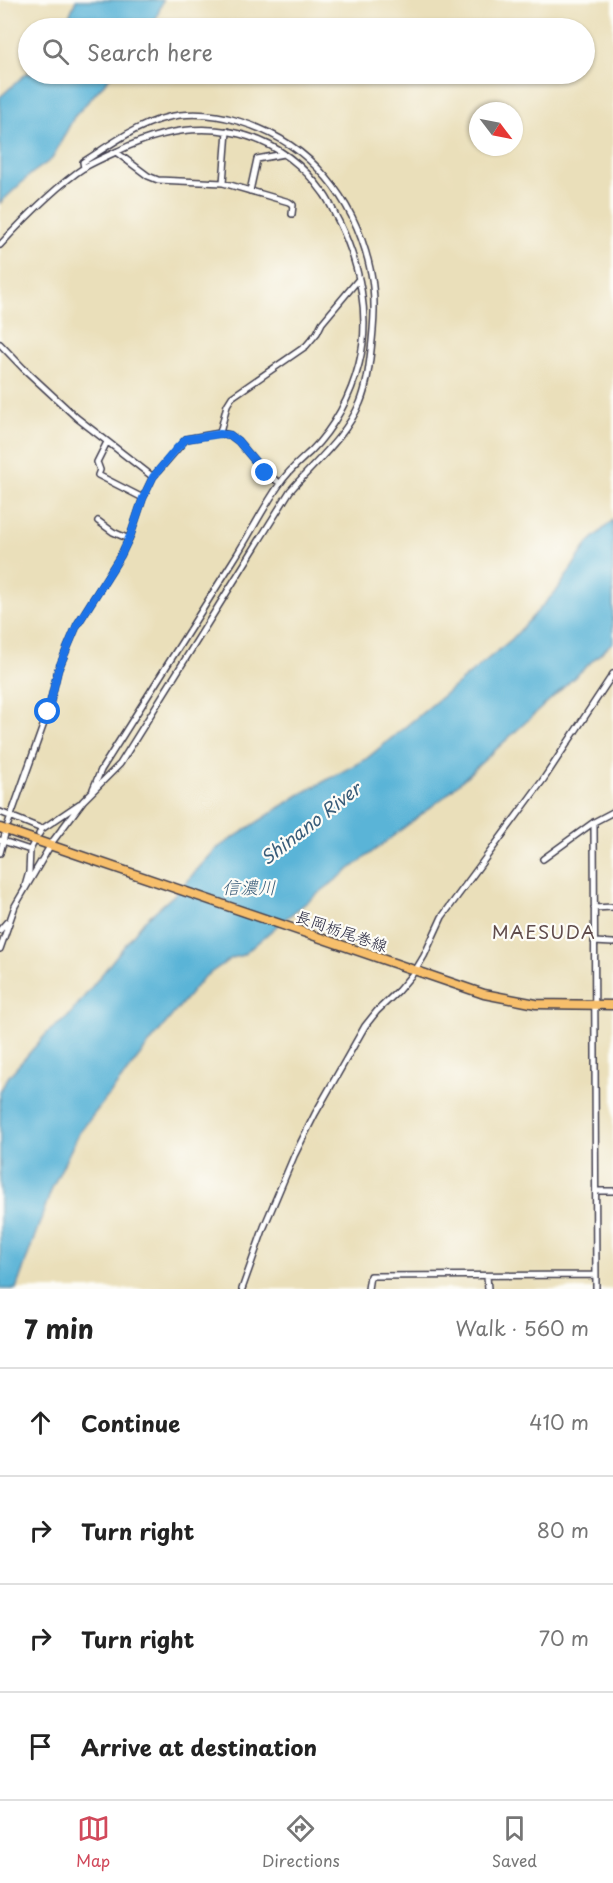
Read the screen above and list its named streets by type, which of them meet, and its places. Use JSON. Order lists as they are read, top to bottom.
{
  "streets": {
    "main road": ["長岡栃尾巻線"]
  },
  "districts": ["MAESUDA"],
  "water": ["Shinano River", "信濃川"],
  "north": "bottom right",
  "page": {
    "search": "Search here",
    "heading": ["7 min", "Walk · 560 m"],
    "list": [
      ["Continue", "410 m"],
      ["Turn right", "80 m"],
      ["Turn right", "70 m"],
      "Arrive at destination"
    ],
    "nav": ["Map", "Directions", "Saved"]
  }
}
